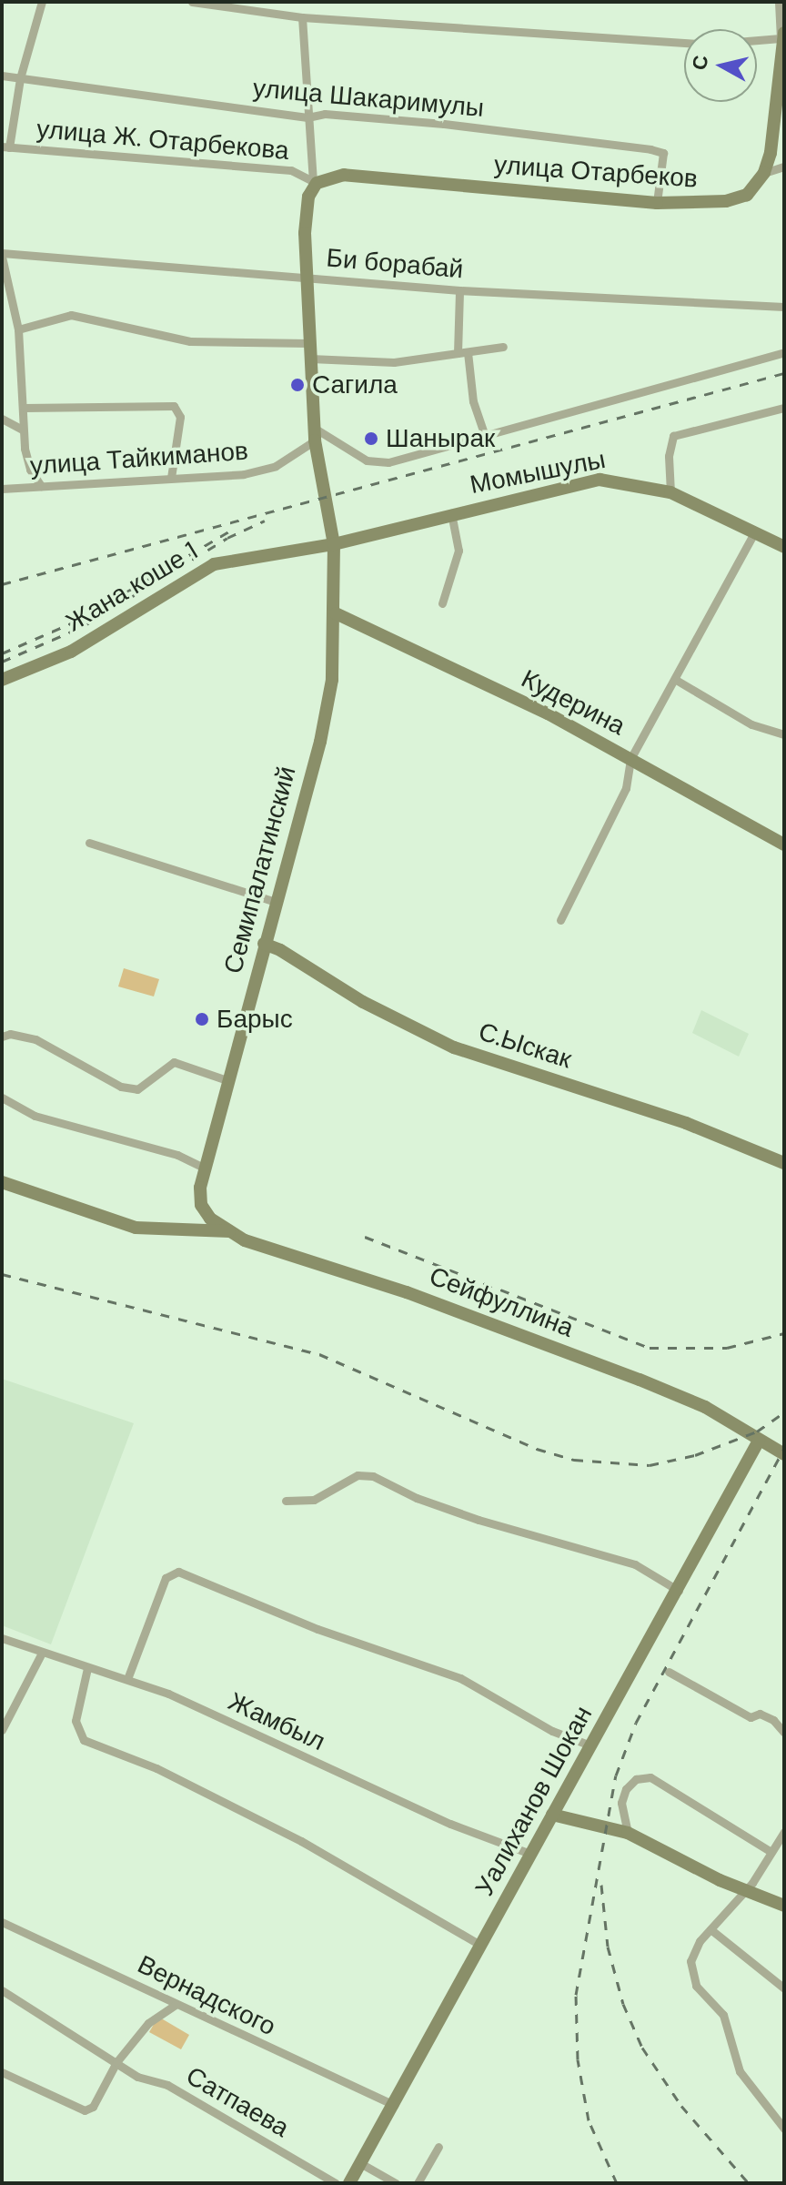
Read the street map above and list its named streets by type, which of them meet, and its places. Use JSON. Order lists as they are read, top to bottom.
{
  "streets": {
    "street": [
      "улица Шакаримулы",
      "улица Ж. Отарбекова",
      "улица Отарбеков",
      "Би борабай",
      "улица Тайкиманов",
      "Момышулы",
      "Жана коше 1",
      "Кудерина",
      "Семипалатинский",
      "С.Ыскак",
      "Сейфуллина",
      "Жамбыл",
      "Уалиханов Шокан",
      "Вернадского",
      "Сатпаева"
    ]
  },
  "crossings": [
    ["улица Шакаримулы", "улица Отарбеков"],
    ["улица Ж. Отарбекова", "улица Отарбеков"],
    ["улица Ж. Отарбекова", "Семипалатинский"],
    ["улица Отарбеков", "Семипалатинский"],
    ["Би борабай", "Семипалатинский"],
    ["улица Тайкиманов", "Семипалатинский"],
    ["Момышулы", "Жана коше 1"],
    ["Момышулы", "Семипалатинский"],
    ["Жана коше 1", "Семипалатинский"],
    ["Кудерина", "Семипалатинский"],
    ["Семипалатинский", "С.Ыскак"],
    ["Семипалатинский", "Сейфуллина"],
    ["Сейфуллина", "Уалиханов Шокан"],
    ["Жамбыл", "Уалиханов Шокан"],
    ["Уалиханов Шокан", "Вернадского"]
  ],
  "places": ["Сагила", "Шанырак", "Барыс"],
  "north": "left"
}
